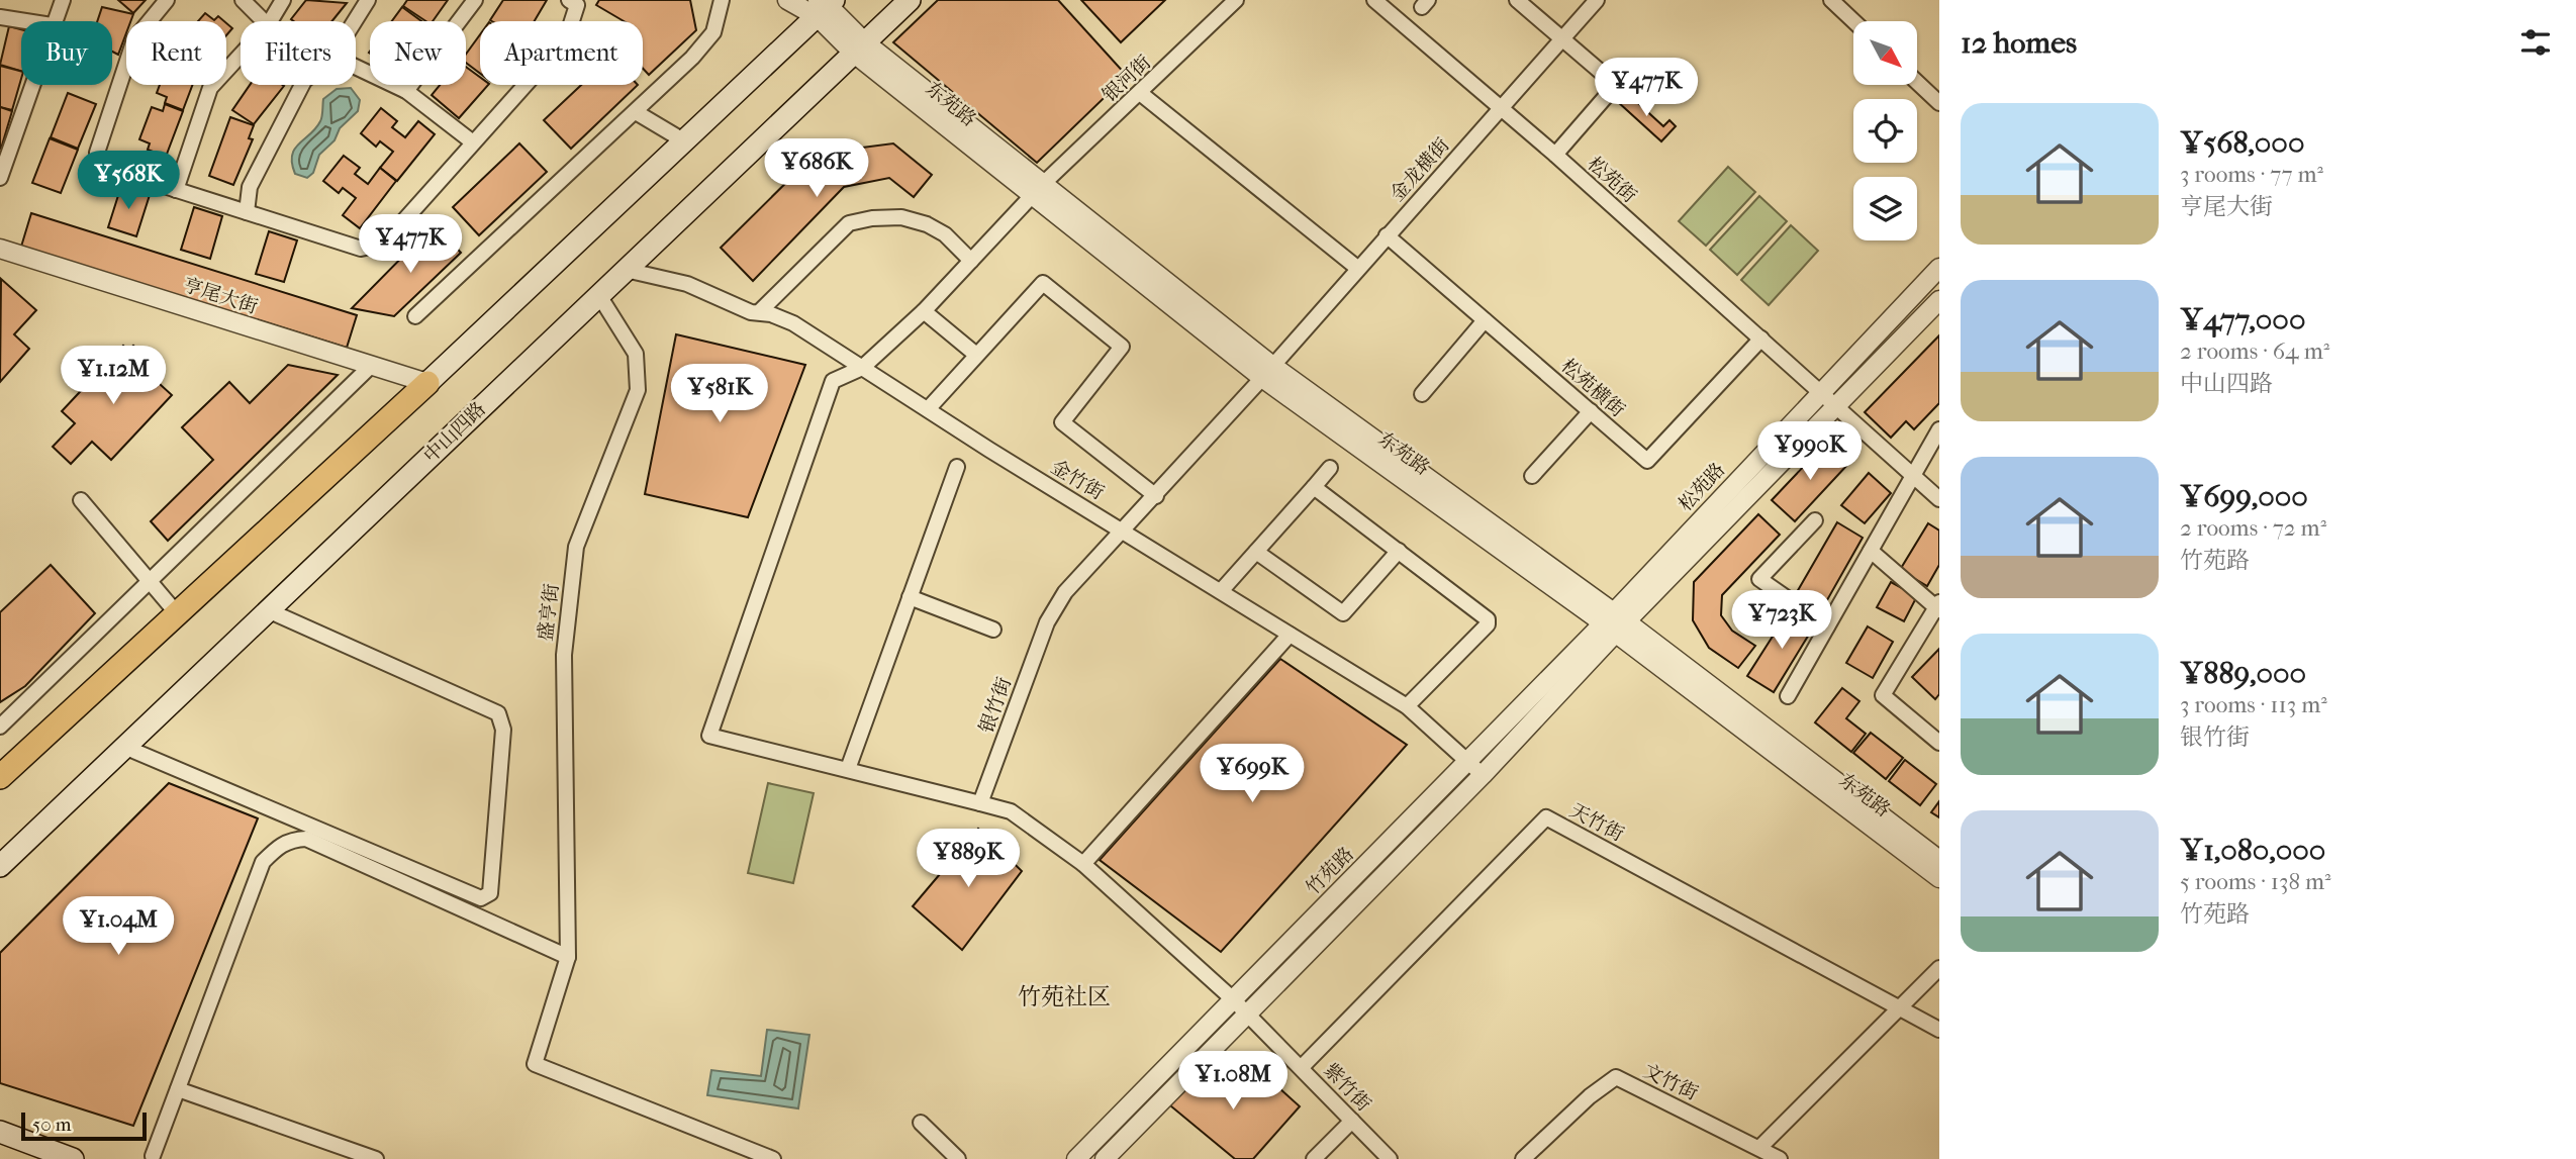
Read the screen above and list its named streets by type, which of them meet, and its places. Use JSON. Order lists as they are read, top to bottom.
{
  "streets": {
    "main road": ["中山四路"],
    "street": [
      "银河街",
      "东苑路",
      "金龙横街",
      "松苑街",
      "亨尾大街",
      "松苑横街",
      "金竹街",
      "松苑路",
      "盛亨街",
      "银竹街",
      "天竹街",
      "竹苑路",
      "文竹街",
      "紫竹街"
    ]
  },
  "crossings": [
    ["银河街", "东苑路"],
    ["银河街", "金竹街"],
    ["东苑路", "金龙横街"],
    ["东苑路", "中山四路"],
    ["东苑路", "松苑路"],
    ["东苑路", "银竹街"],
    ["东苑路", "竹苑路"],
    ["金龙横街", "松苑街"],
    ["金龙横街", "松苑横街"],
    ["金龙横街", "银竹街"],
    ["松苑街", "松苑横街"],
    ["松苑街", "松苑路"],
    ["中山四路", "金竹街"],
    ["中山四路", "盛亨街"],
    ["金竹街", "银竹街"],
    ["金竹街", "竹苑路"],
    ["松苑路", "竹苑路"],
    ["天竹街", "紫竹街"],
    ["竹苑路", "紫竹街"]
  ],
  "districts": ["竹苑社区"],
  "scale_bar": "50 m",
  "north": "bottom right",
  "page": {
    "heading": "12 homes",
    "chip": [
      "Buy",
      "Rent",
      "Filters",
      "New",
      "Apartment"
    ],
    "price": [
      "¥477K",
      "¥686K",
      "¥568K",
      "¥477K",
      "¥1.12M",
      "¥581K",
      "¥990K",
      "¥723K",
      "¥699K",
      "¥889K",
      "¥1.04M",
      "¥1.08M"
    ],
    "list": [
      {
        "name": "¥568,000",
        "note": "3 rooms · 77 m² · 亨尾大街"
      },
      {
        "name": "¥477,000",
        "note": "2 rooms · 64 m² · 中山四路"
      },
      {
        "name": "¥699,000",
        "note": "2 rooms · 72 m² · 竹苑路"
      },
      {
        "name": "¥889,000",
        "note": "3 rooms · 113 m² · 银竹街"
      },
      {
        "name": "¥1,080,000",
        "note": "5 rooms · 138 m² · 竹苑路"
      }
    ],
    "scale": "50 m"
  }
}
